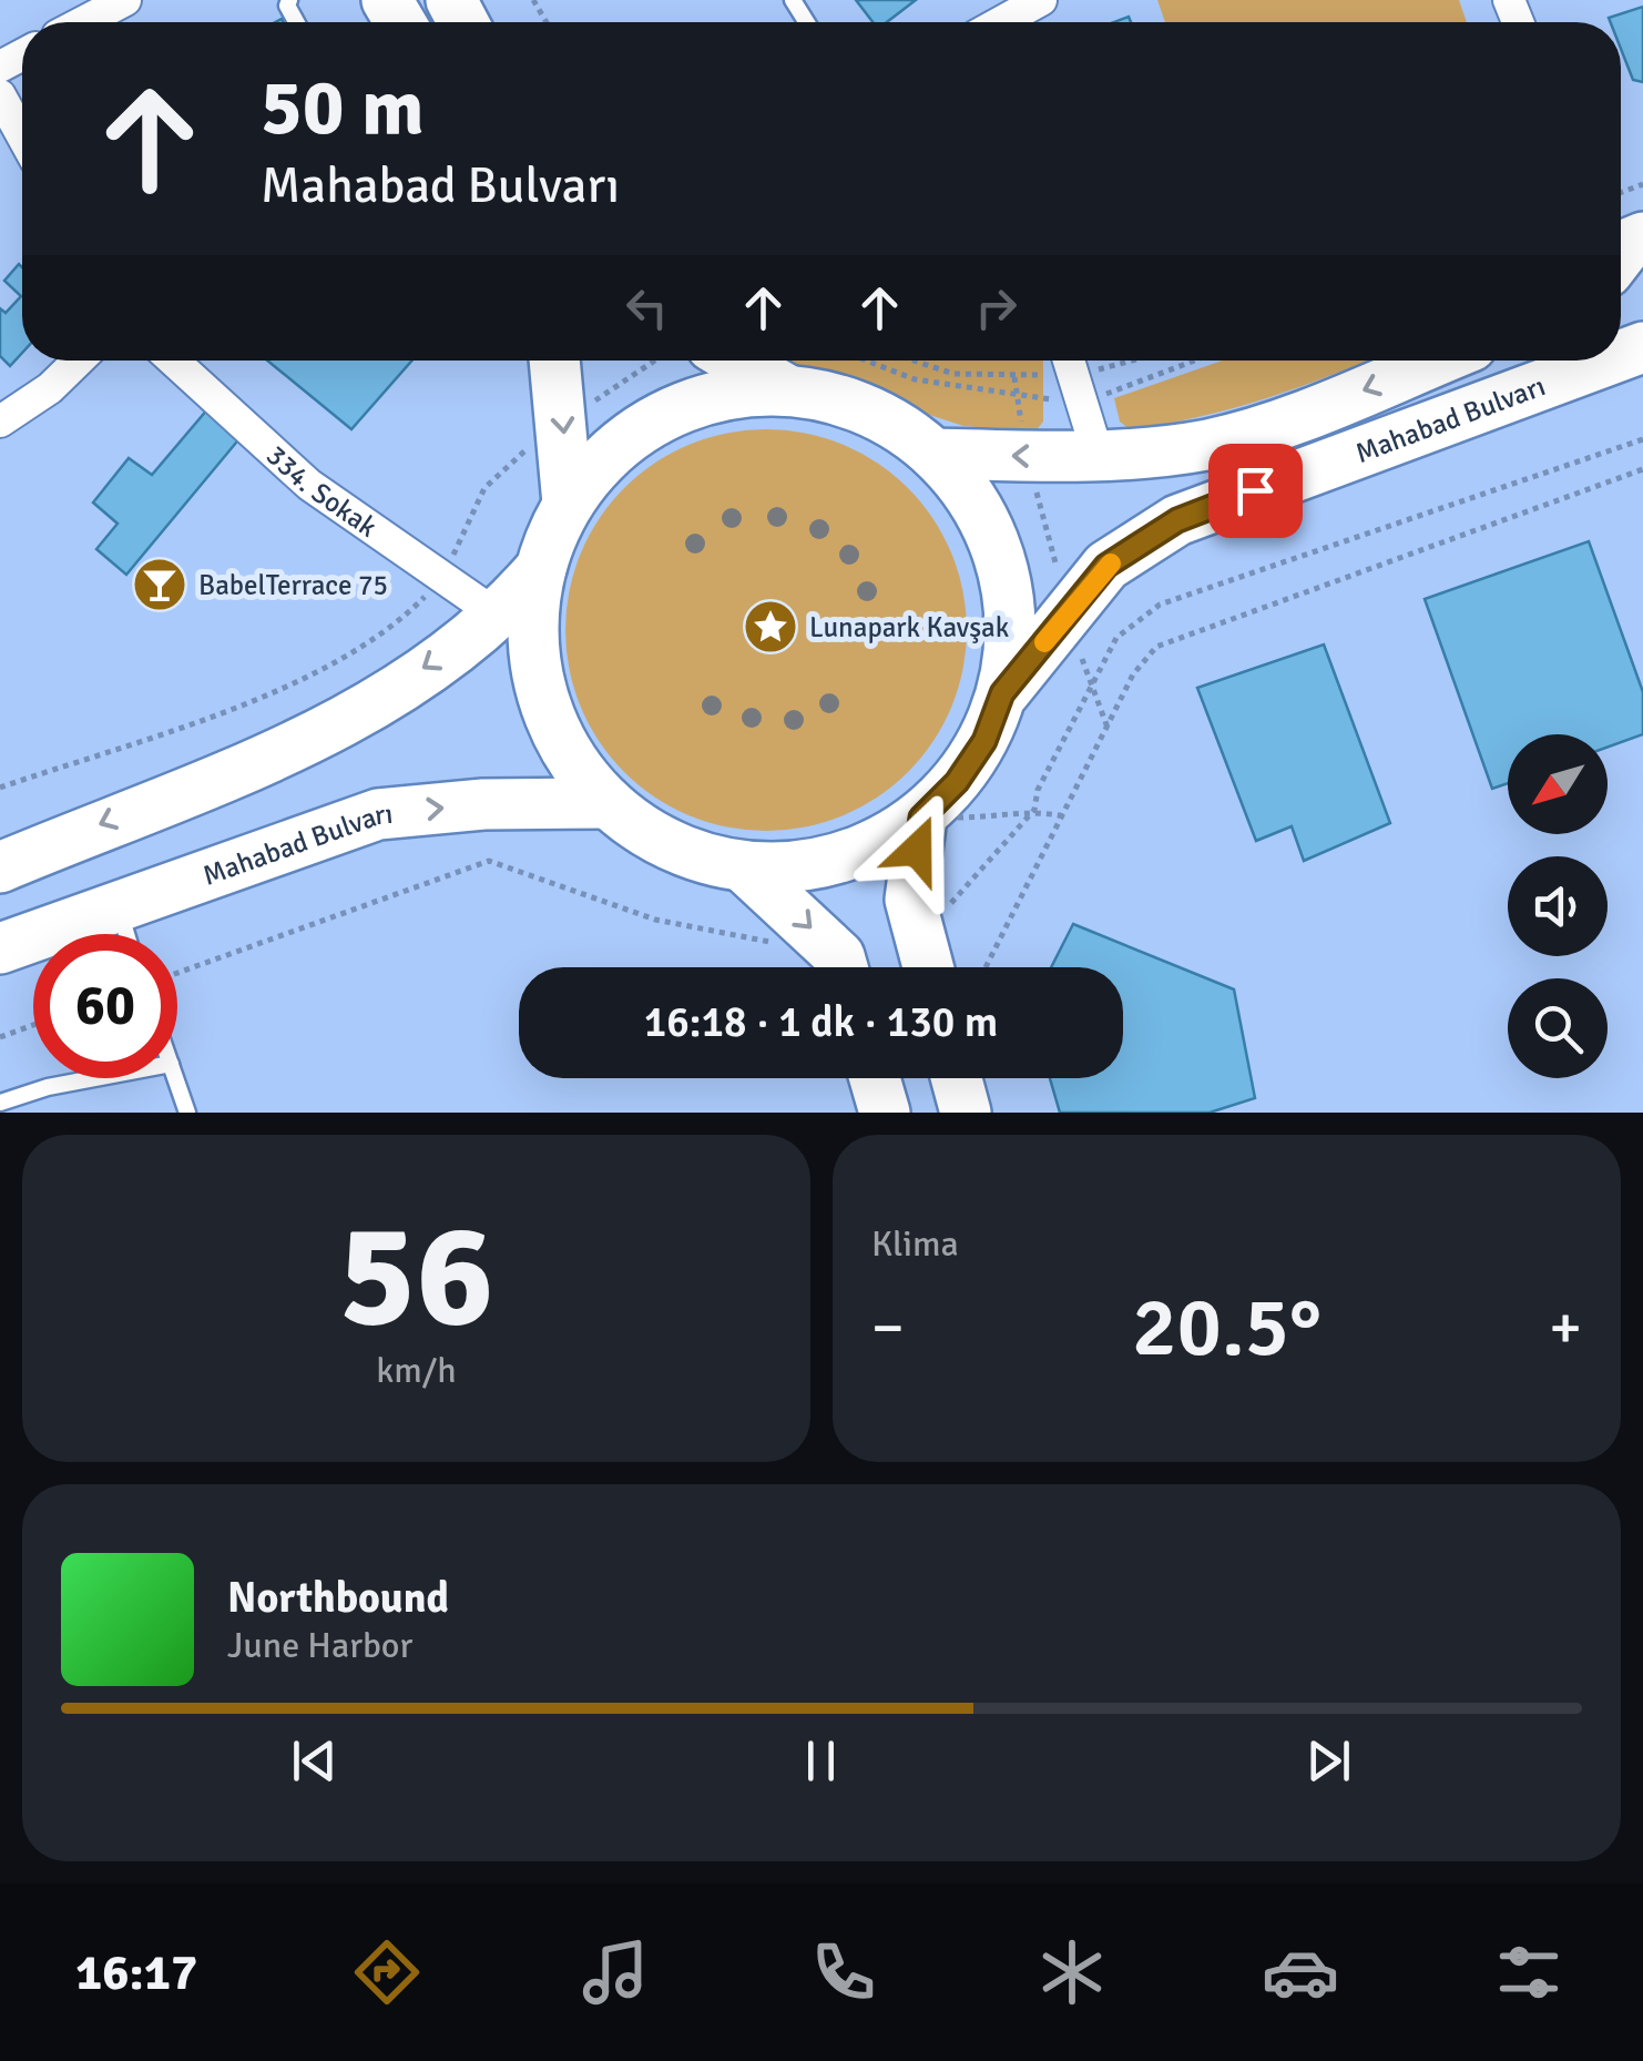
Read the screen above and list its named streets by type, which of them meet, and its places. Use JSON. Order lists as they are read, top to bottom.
{
  "streets": {
    "main road": ["Mahabad Bulvarı"],
    "street": ["334. Sokak"]
  },
  "places": {
    "bar": ["BabelTerrace 75"],
    "place": ["Lunapark Kavşak"]
  },
  "north": "bottom left",
  "page": {
    "turn": ["50 m", "Mahabad Bulvarı"],
    "limit": "60",
    "trip": "16:18 · 1 dk · 130 m",
    "tile": [
      ["56", "km/h"],
      "Klima"
    ],
    "heat": ["−", "20.5°", "+"],
    "song": ["Northbound", "June Harbor"],
    "tabs": "16:17"
  }
}
